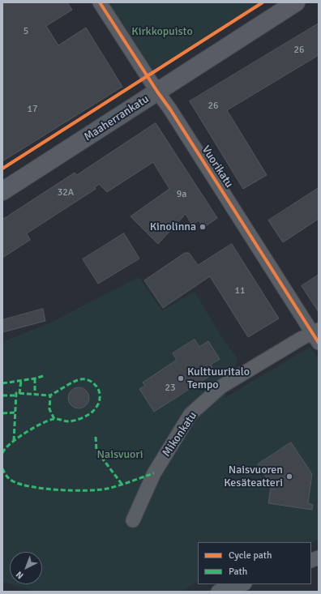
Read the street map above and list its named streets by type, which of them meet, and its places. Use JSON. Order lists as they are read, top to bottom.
{
  "streets": {
    "main road": ["Maaherrankatu"],
    "street": ["Vuorikatu", "Mikonkatu"]
  },
  "crossings": [
    ["Maaherrankatu", "Vuorikatu"],
    ["Vuorikatu", "Mikonkatu"]
  ],
  "parks": ["Kirkkopuisto", "Naisvuori"],
  "places": ["Kinolinna", "Kulttuuritalo Tempo", "Naisvuoren Kesäteatteri"],
  "house_numbers": [
    "5",
    "26",
    "26",
    "17",
    "32A",
    "9a",
    "11",
    "23"
  ],
  "legend": ["Cycle path", "Path"],
  "north": "bottom left"
}
